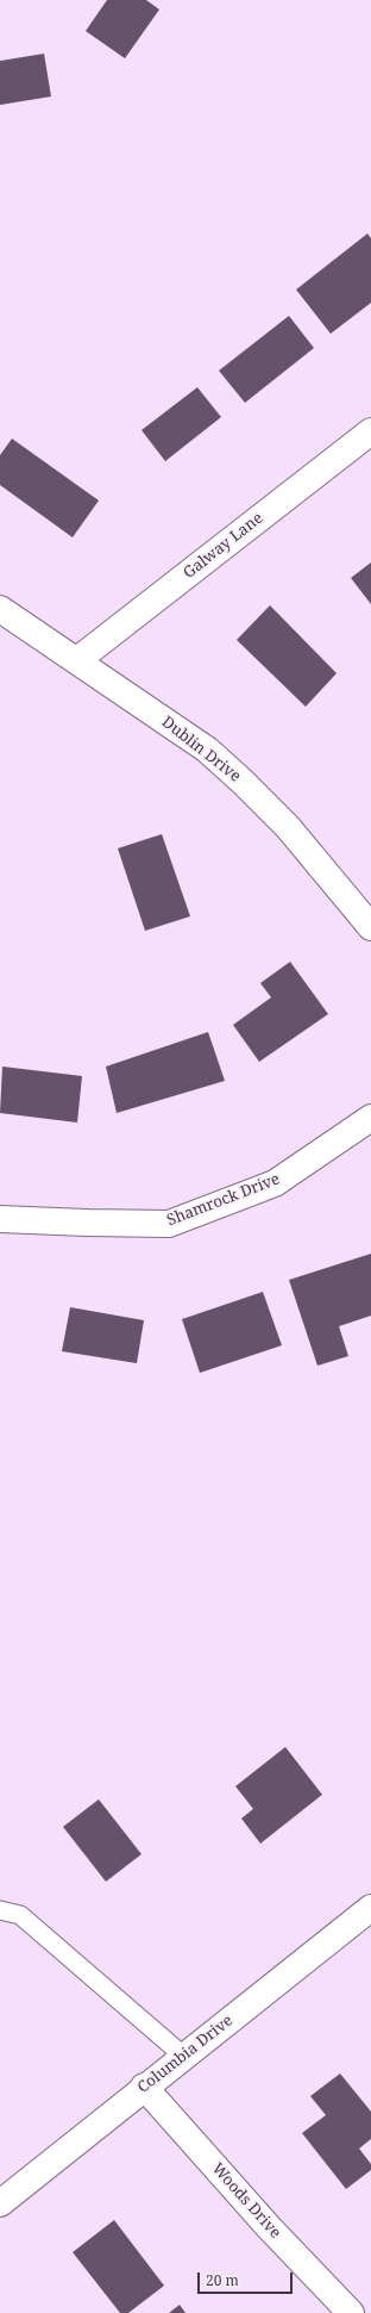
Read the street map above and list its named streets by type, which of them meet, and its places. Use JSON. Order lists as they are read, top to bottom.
{
  "streets": {
    "street": [
      "Galway Lane",
      "Dublin Drive",
      "Shamrock Drive",
      "Columbia Drive",
      "Woods Drive"
    ]
  },
  "crossings": [
    ["Galway Lane", "Dublin Drive"],
    ["Columbia Drive", "Woods Drive"]
  ],
  "scale_bar": "20 m"
}
